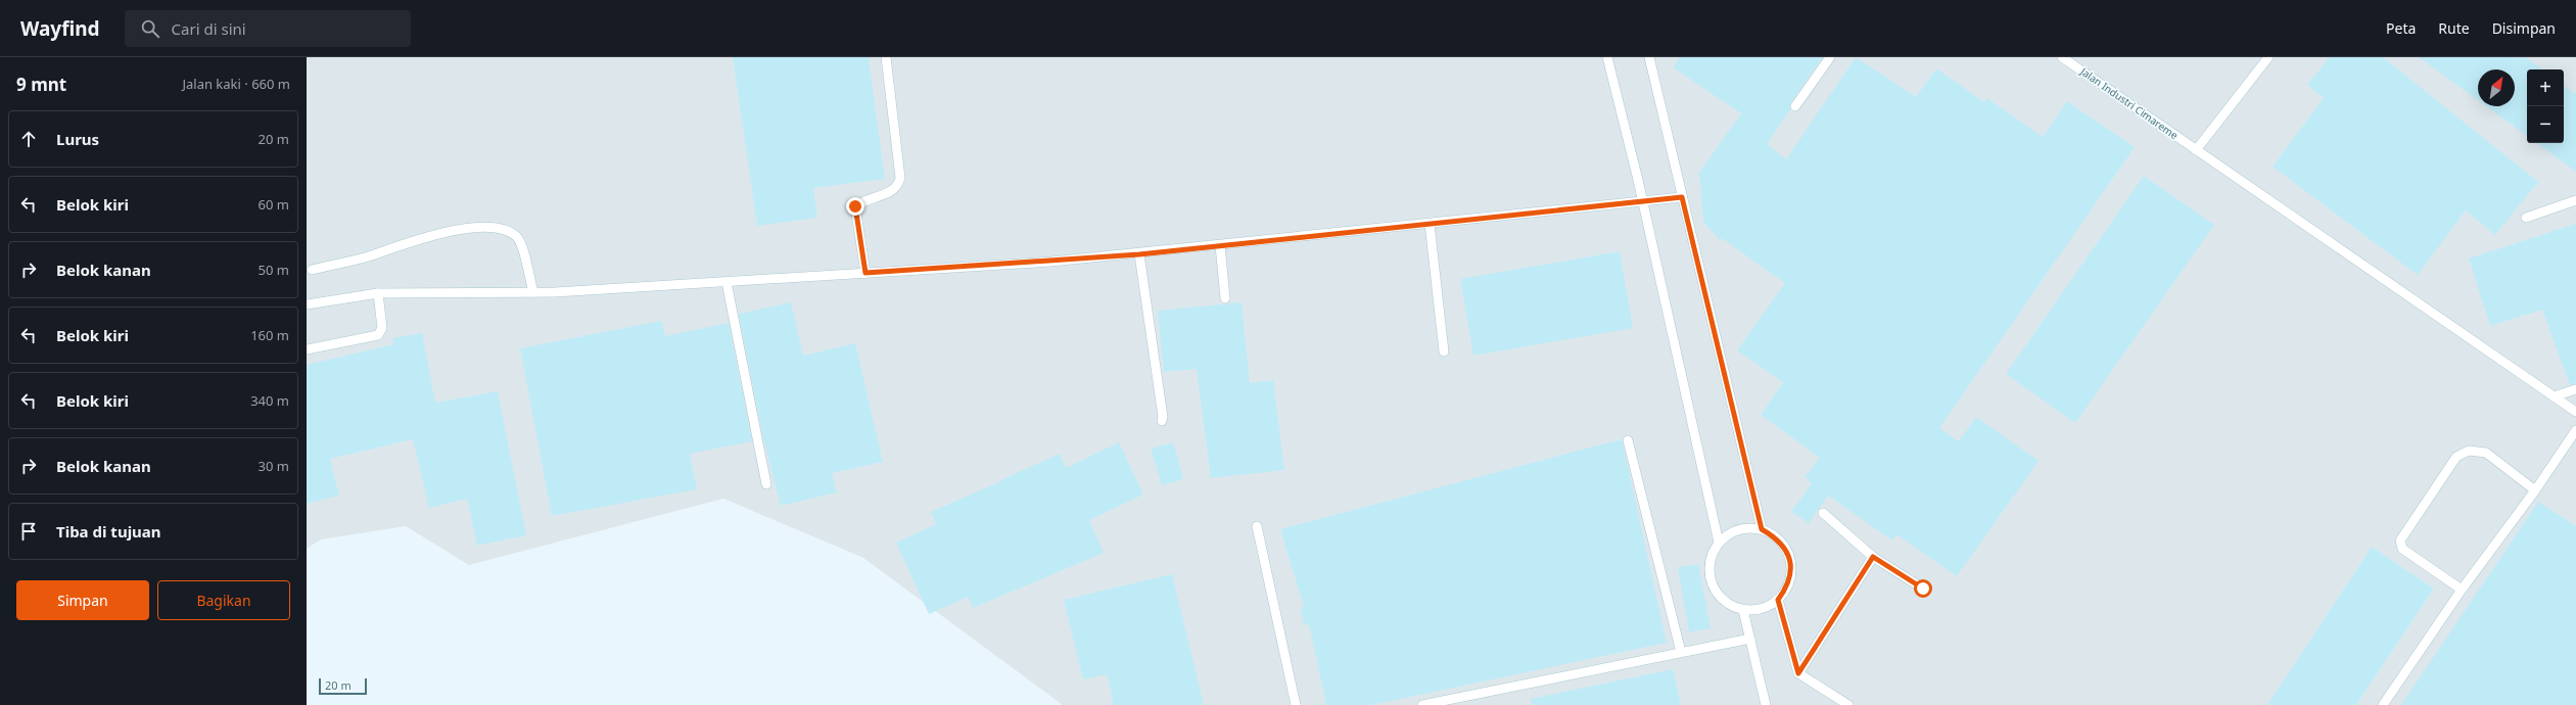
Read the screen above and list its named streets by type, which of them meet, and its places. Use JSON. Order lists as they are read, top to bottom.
{
  "streets": {
    "lane": ["Jalan Industri Cimareme"]
  },
  "scale_bar": "20 m",
  "north": "top right",
  "page": {
    "header": "Wayfind",
    "search": "Cari di sini",
    "nav": ["Peta", "Rute", "Disimpan"],
    "heading": ["9 mnt", "Jalan kaki · 660 m"],
    "map_buttons": ["+", "−"],
    "list": [
      ["Lurus", "20 m"],
      ["Belok kiri", "60 m"],
      ["Belok kanan", "50 m"],
      ["Belok kiri", "160 m"],
      ["Belok kiri", "340 m"],
      ["Belok kanan", "30 m"],
      "Tiba di tujuan"
    ],
    "buttons": ["Simpan", "Bagikan"],
    "scale": "20 m"
  }
}
